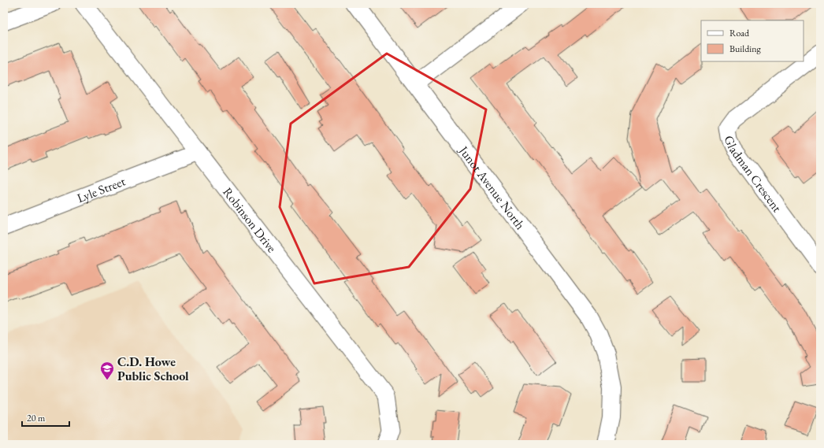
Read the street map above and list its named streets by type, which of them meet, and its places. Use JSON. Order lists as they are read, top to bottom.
{
  "streets": {
    "main road": ["Junot Avenue North"],
    "street": ["Gladman Crescent", "Lyle Street", "Robinson Drive"]
  },
  "crossings": [
    ["Lyle Street", "Robinson Drive"]
  ],
  "places": {
    "school or university": ["C.D. Howe Public School"]
  },
  "legend": ["Road", "Building"],
  "scale_bar": "20 m"
}
